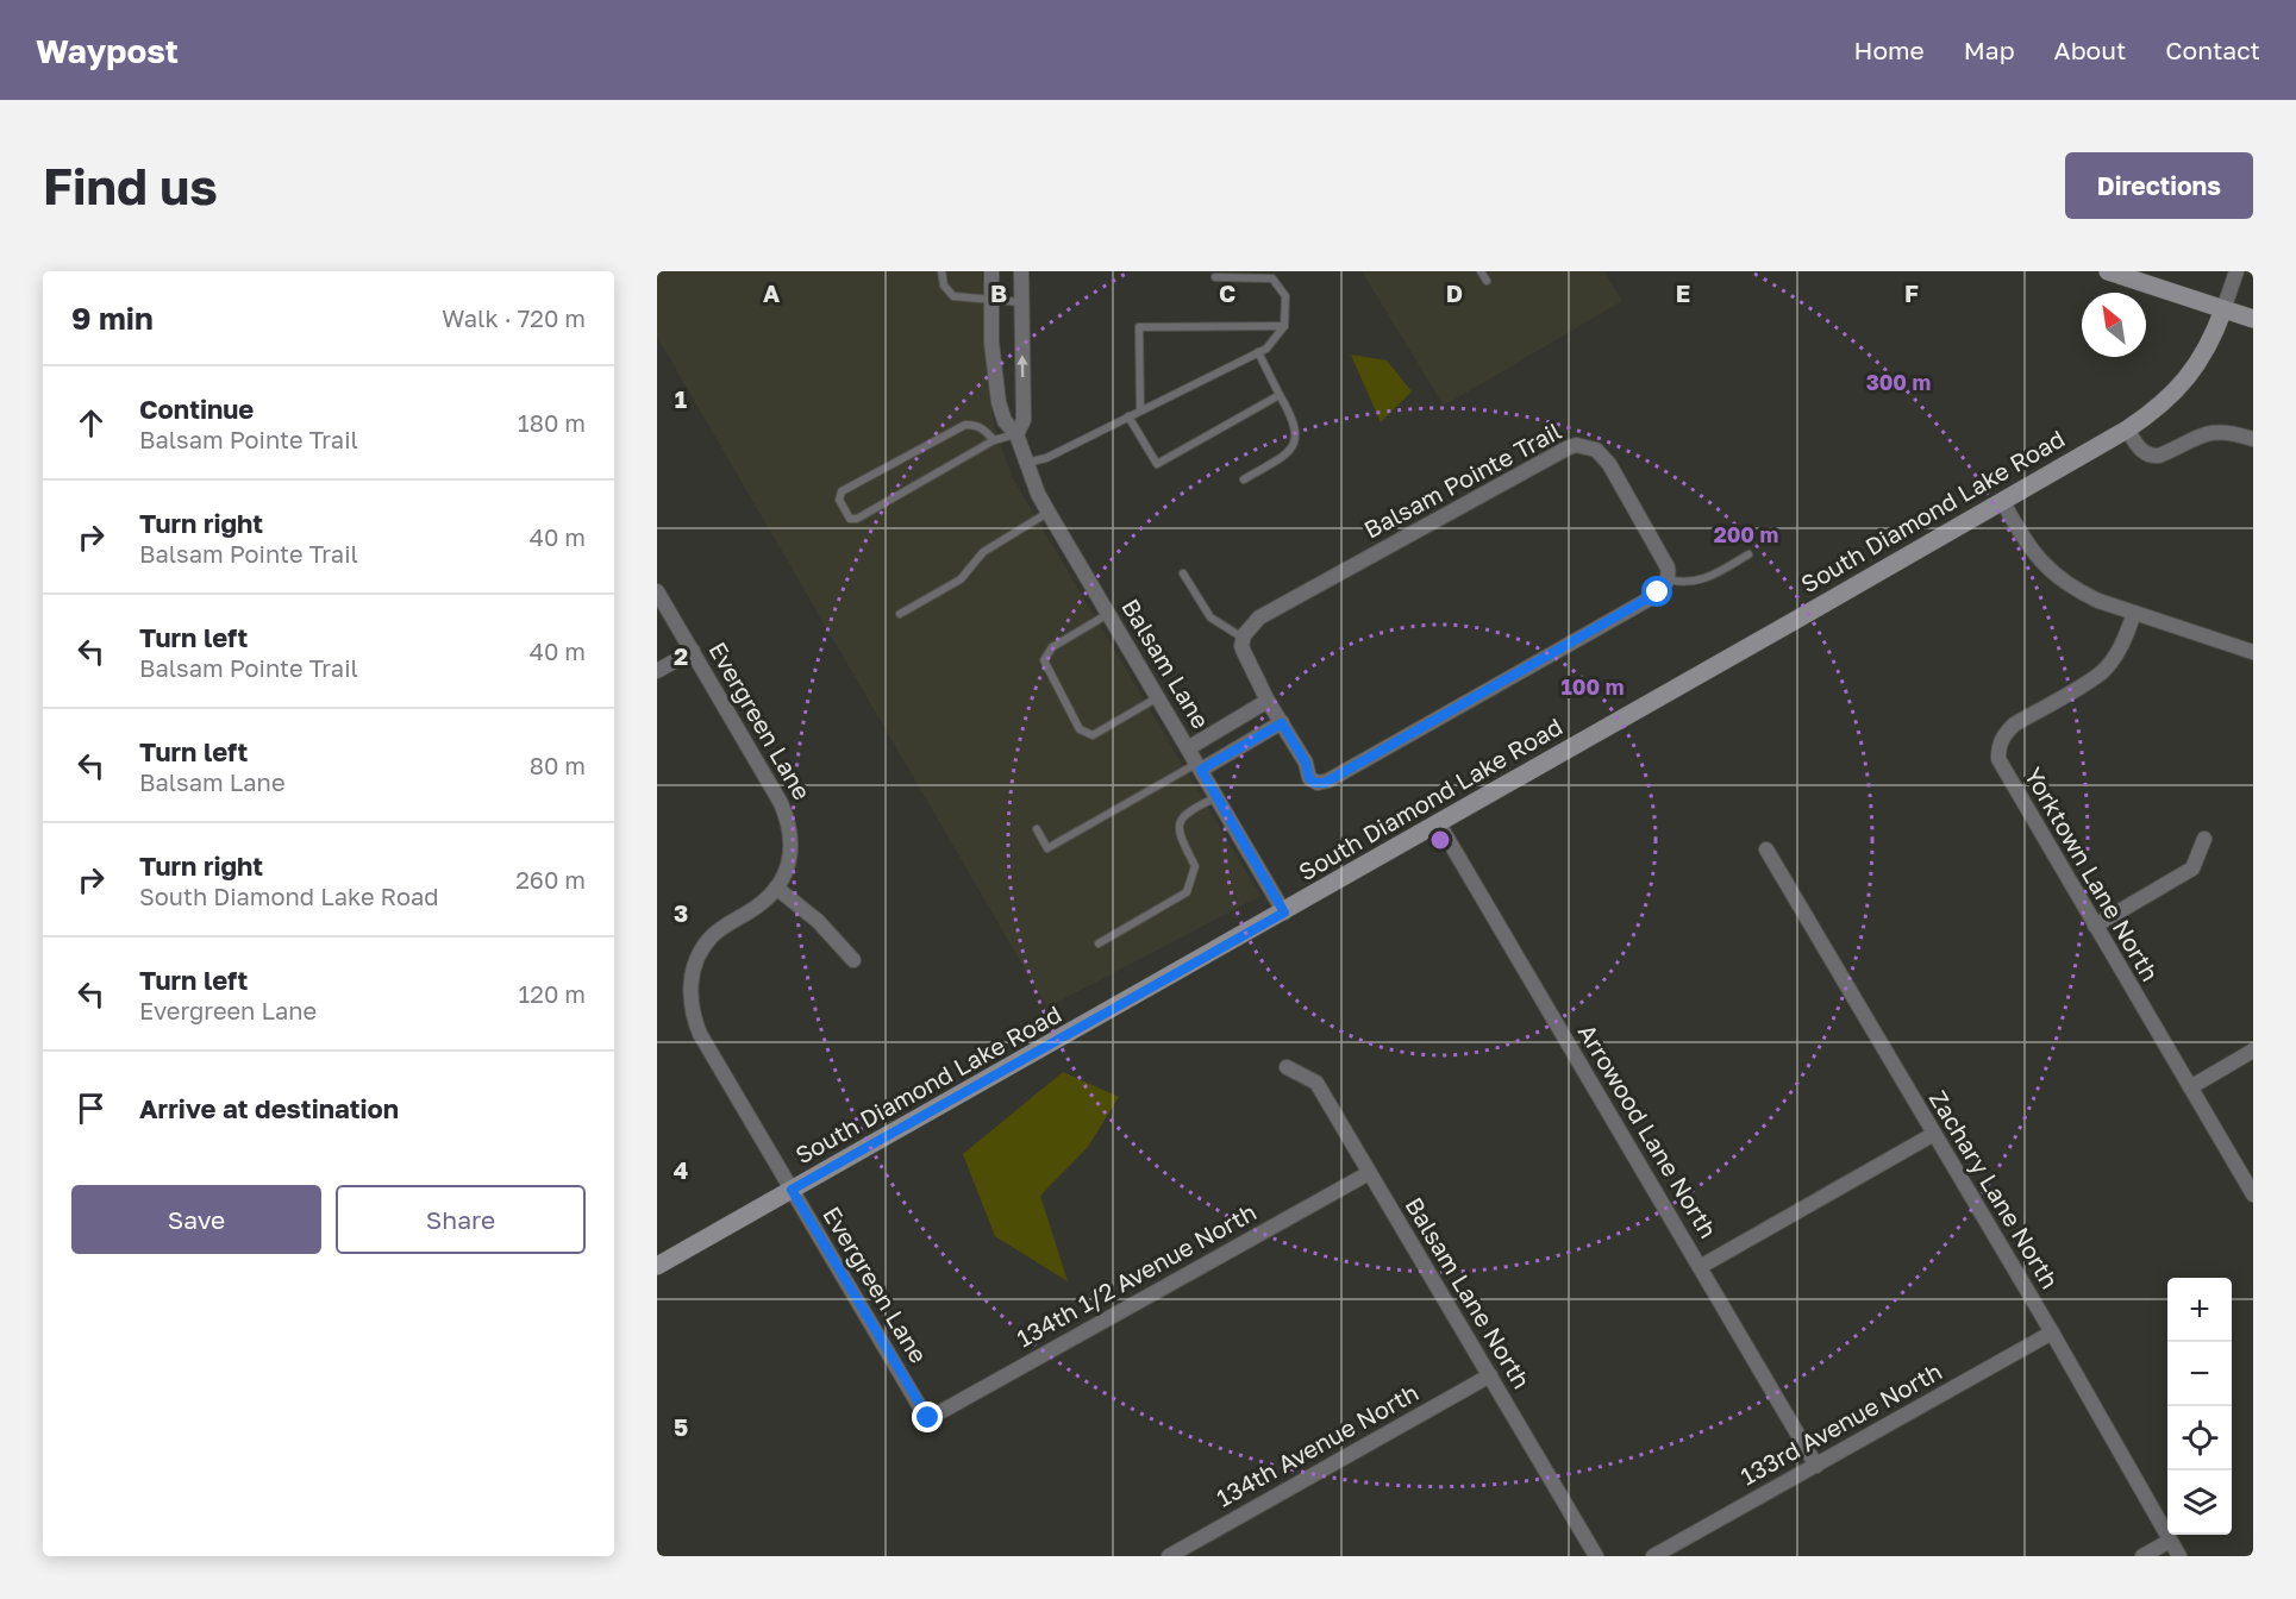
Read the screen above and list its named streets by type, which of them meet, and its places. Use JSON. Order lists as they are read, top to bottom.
{
  "streets": {
    "street": [
      "Balsam Pointe Trail",
      "South Diamond Lake Road",
      "Balsam Lane",
      "Evergreen Lane",
      "Yorktown Lane North",
      "Arrowood Lane North",
      "Zachary Lane North",
      "134th 1/2 Avenue North",
      "Balsam Lane North",
      "133rd Avenue North",
      "134th Avenue North"
    ]
  },
  "crossings": [
    ["South Diamond Lake Road", "Balsam Lane"],
    ["South Diamond Lake Road", "Evergreen Lane"],
    ["South Diamond Lake Road", "Arrowood Lane North"],
    ["Evergreen Lane", "134th 1/2 Avenue North"],
    ["Arrowood Lane North", "133rd Avenue North"],
    ["Zachary Lane North", "133rd Avenue North"],
    ["134th 1/2 Avenue North", "Balsam Lane North"],
    ["Balsam Lane North", "134th Avenue North"]
  ],
  "north": "top left",
  "page": {
    "header": "Waypost",
    "nav": [
      "Home",
      "Map",
      "About",
      "Contact"
    ],
    "buttons": [
      "Directions",
      ["Save", "Share"]
    ],
    "title": "Find us",
    "heading": ["9 min", "Walk · 720 m"],
    "list": [
      ["Continue", "Balsam Pointe Trail", "180 m"],
      ["Turn right", "Balsam Pointe Trail", "40 m"],
      ["Turn left", "Balsam Pointe Trail", "40 m"],
      ["Turn left", "Balsam Lane", "80 m"],
      ["Turn right", "South Diamond Lake Road", "260 m"],
      ["Turn left", "Evergreen Lane", "120 m"],
      "Arrive at destination"
    ],
    "map_buttons": ["+", "−"]
  },
  "grid": {
    "columns": [
      "A",
      "B",
      "C",
      "D",
      "E",
      "F"
    ],
    "rows": [
      "1",
      "2",
      "3",
      "4",
      "5"
    ]
  },
  "rings": ["300 m", "200 m", "100 m"]
}
